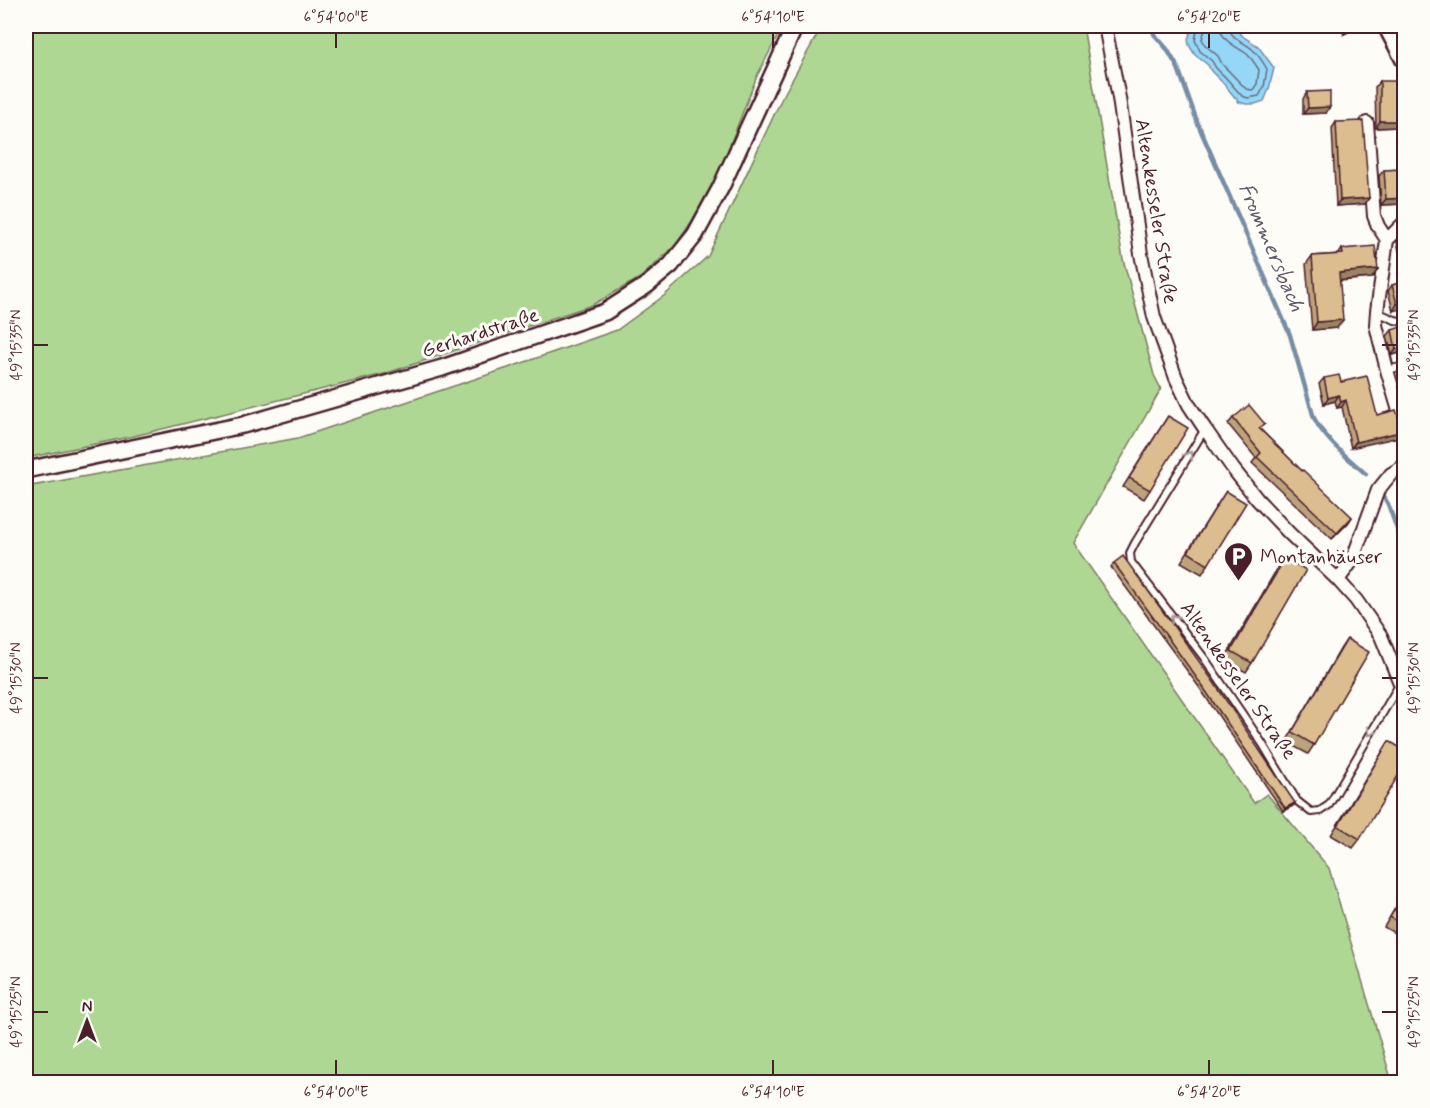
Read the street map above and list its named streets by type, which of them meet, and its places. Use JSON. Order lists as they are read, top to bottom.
{
  "streets": {
    "street": ["Altenkesseler Straße", "Gerhardstraße"]
  },
  "water": ["Frommersbach"],
  "places": {
    "parking": ["Montanhäuser"]
  },
  "north": "top",
  "coordinates": [
    "6°54'00\"E",
    "6°54'10\"E",
    "6°54'20\"E",
    "49°15'35\"N",
    "49°15'30\"N",
    "49°15'25\"N"
  ]
}
